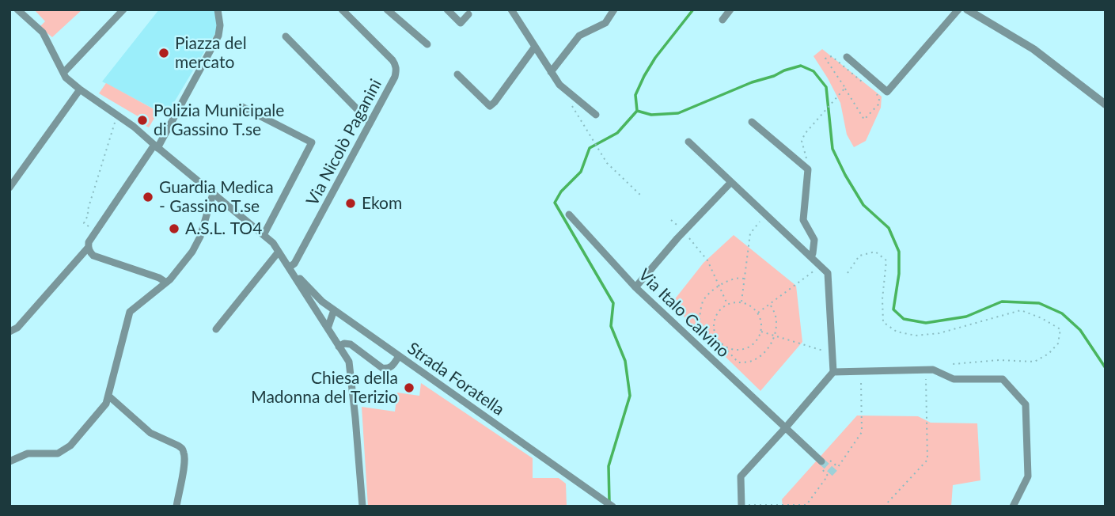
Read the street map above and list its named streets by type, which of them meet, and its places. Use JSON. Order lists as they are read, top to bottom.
{
  "streets": {
    "street": ["Via Nicolò Paganini", "Via Italo Calvino", "Strada Foratella"]
  },
  "crossings": [
    ["Via Nicolò Paganini", "Strada Foratella"]
  ],
  "places": [
    "Piazza del mercato",
    "Polizia Municipale di Gassino T.se",
    "Guardia Medica - Gassino T.se",
    "Ekom",
    "A.S.L. TO4",
    "Chiesa della Madonna del Terizio"
  ]
}
